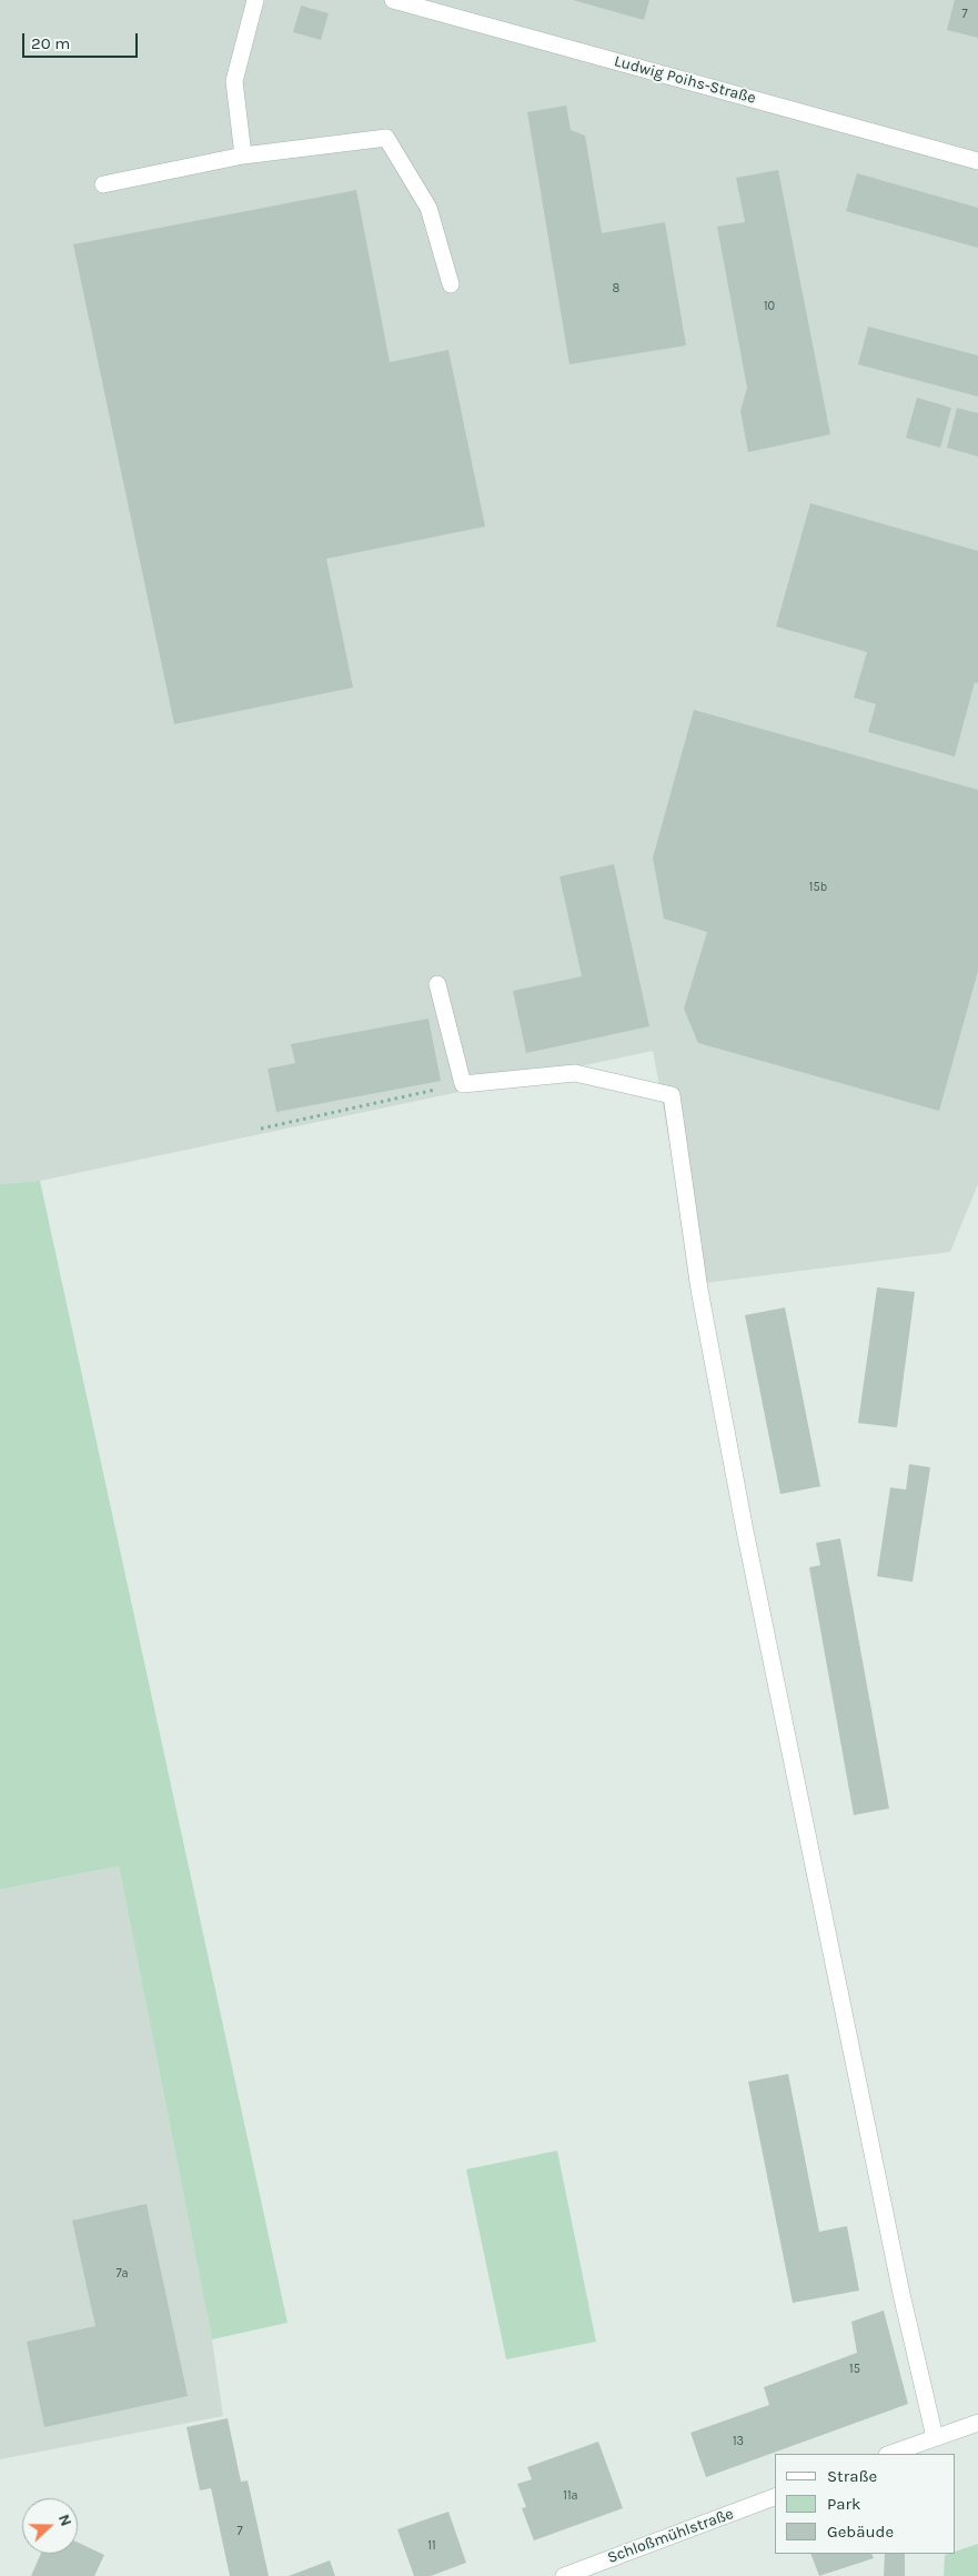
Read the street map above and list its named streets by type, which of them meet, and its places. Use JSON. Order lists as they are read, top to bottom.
{
  "streets": {
    "street": ["Ludwig Poihs-Straße", "Schloßmühlstraße"]
  },
  "house_numbers": [
    "7",
    "8",
    "10",
    "15b",
    "7a",
    "15",
    "13",
    "11a",
    "7",
    "11"
  ],
  "legend": ["Straße", "Park", "Gebäude"],
  "scale_bar": "20 m",
  "north": "right"
}
